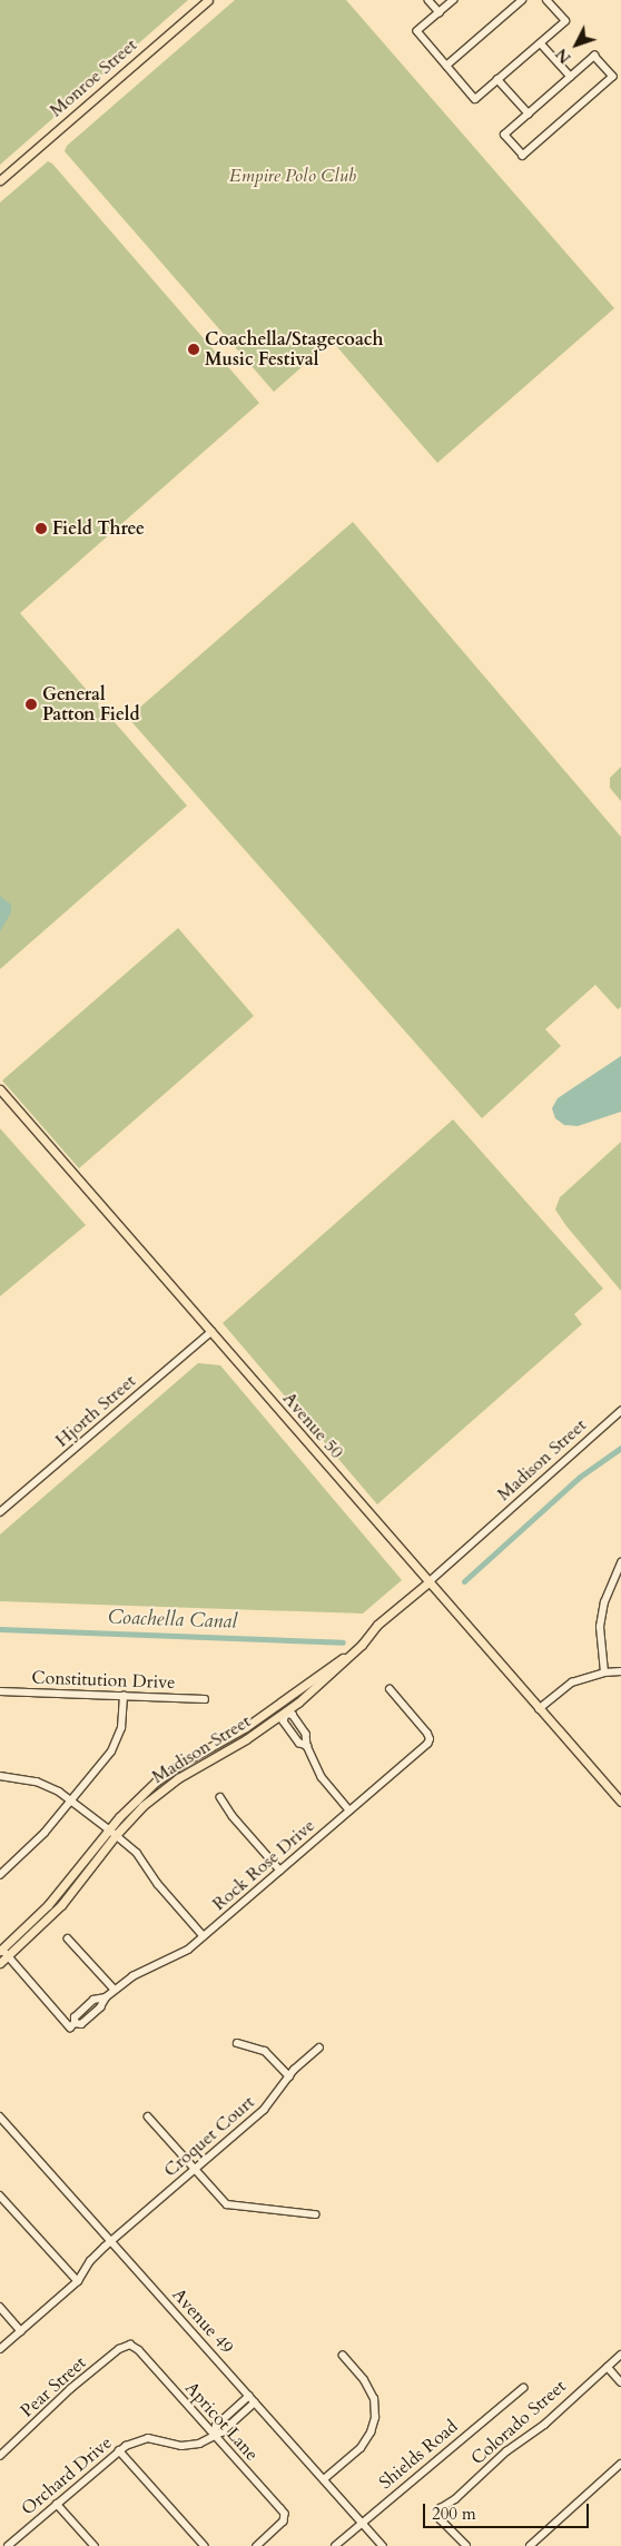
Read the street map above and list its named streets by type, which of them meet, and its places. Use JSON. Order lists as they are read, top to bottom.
{
  "streets": {
    "main road": ["Monroe Street", "Avenue 50", "Madison Street"],
    "street": [
      "Hjorth Street",
      "Constitution Drive",
      "Rock Rose Drive",
      "Croquet Court",
      "Avenue 49",
      "Pear Street",
      "Apricot Lane",
      "Colorado Street",
      "Shields Road",
      "Orchard Drive"
    ]
  },
  "crossings": [
    ["Hjorth Street", "Avenue 50"],
    ["Avenue 50", "Madison Street"],
    ["Croquet Court", "Avenue 49"],
    ["Avenue 49", "Shields Road"],
    ["Avenue 49", "Orchard Drive"],
    ["Pear Street", "Apricot Lane"],
    ["Apricot Lane", "Orchard Drive"]
  ],
  "water": ["Coachella Canal"],
  "parks": ["Empire Polo Club"],
  "places": ["Coachella/Stagecoach Music Festival", "Field Three", "General Patton Field"],
  "scale_bar": "200 m",
  "north": "bottom left"
}
